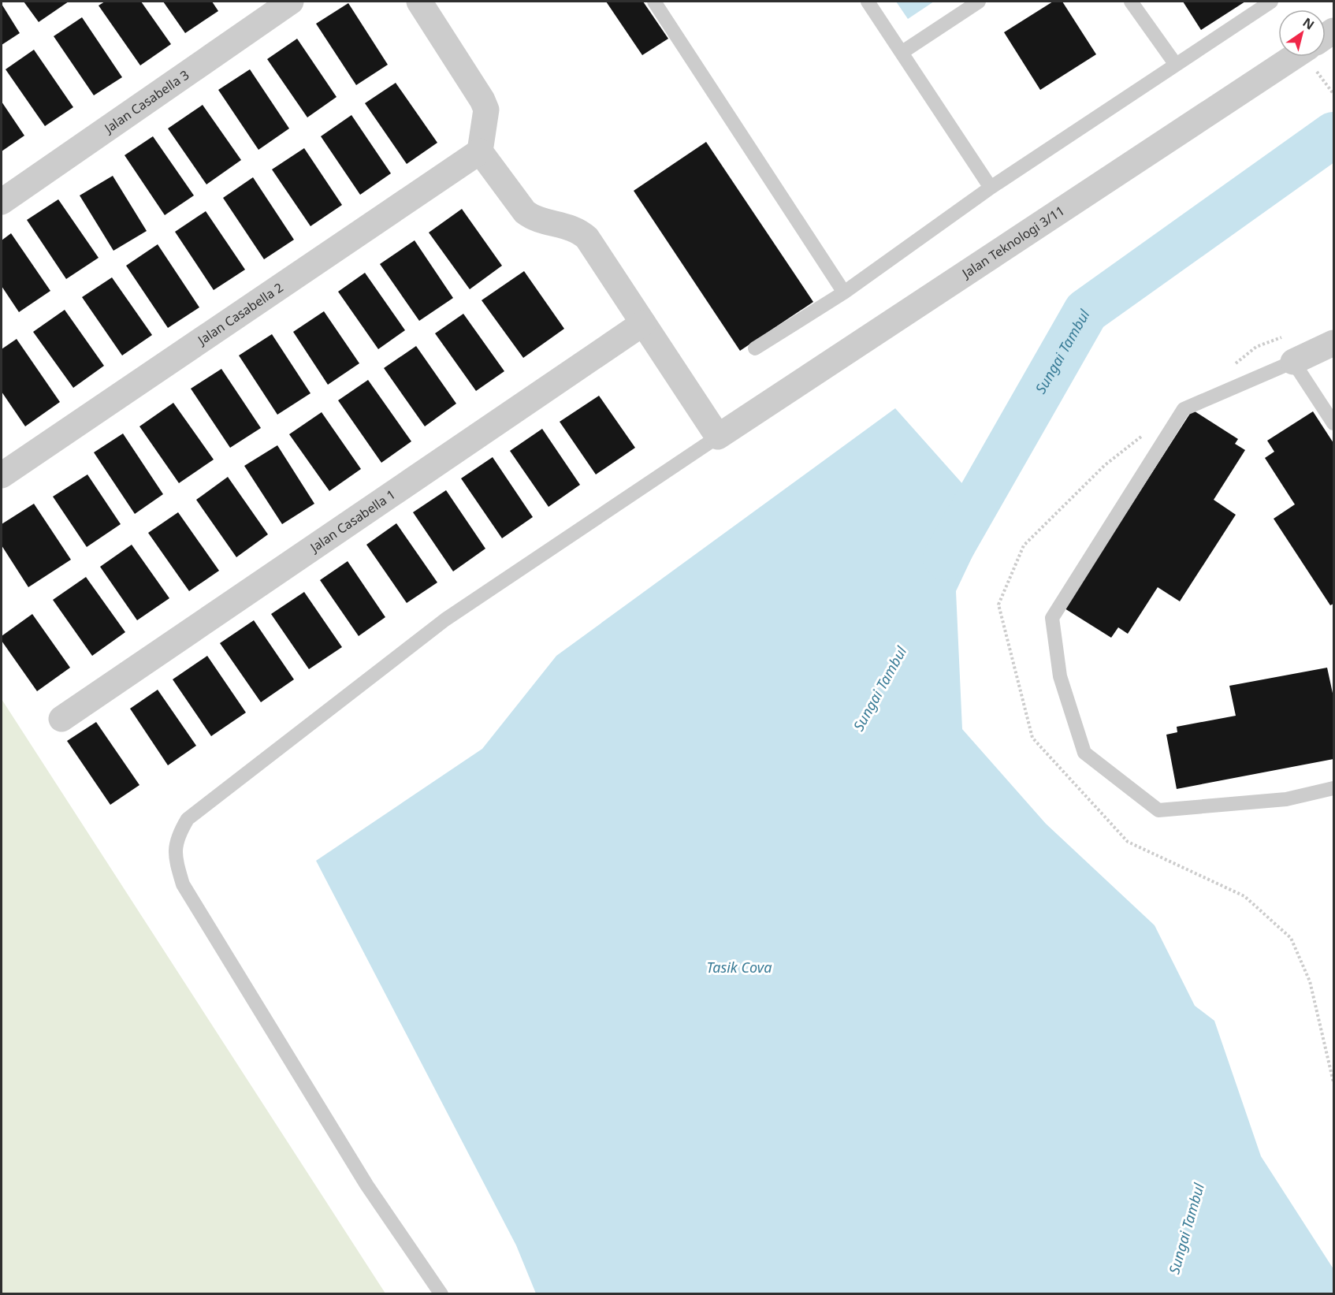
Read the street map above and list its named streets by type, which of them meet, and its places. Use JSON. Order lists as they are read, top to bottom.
{
  "streets": {
    "street": [
      "Jalan Casabella 3",
      "Jalan Teknologi 3/11",
      "Jalan Casabella 2",
      "Jalan Casabella 1"
    ]
  },
  "water": ["Sungai Tambul", "Tasik Cova"],
  "north": "top right"
}
